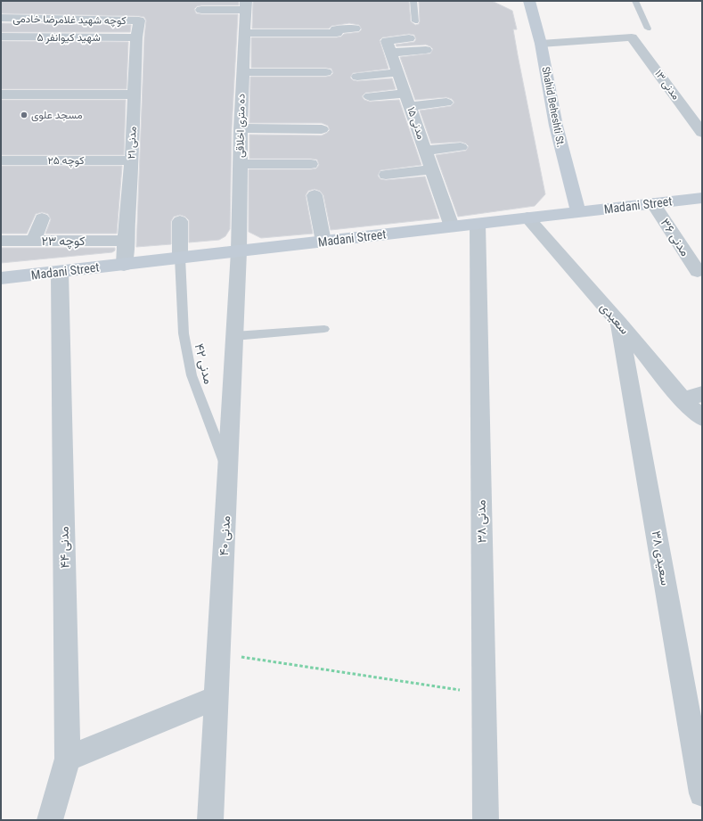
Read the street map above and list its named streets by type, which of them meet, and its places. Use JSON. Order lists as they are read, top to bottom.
{
  "streets": {
    "street": [
      "کوچه شهید غلامرضا خادمی",
      "شهید کیوانفر ۵",
      "مدنی ۱۳",
      "Shahid Beheshti St.",
      "مدنی ۱۵",
      "ده متری اخلاقی",
      "مدنی ۲۱",
      "کوچه ۲۵",
      "Madani Street",
      "مدنی ۳۶",
      "کوچه ۲۳",
      "سعیدی",
      "مدنی ۳۸",
      "مدنی ۴۰",
      "مدنی ۴۴",
      "سعیدی ۳۸"
    ],
    "lane": ["مدنی ۴۲"]
  },
  "crossings": [
    ["کوچه شهید غلامرضا خادمی", "مدنی ۲۱"],
    ["شهید کیوانفر ۵", "مدنی ۲۱"],
    ["مدنی ۱۳", "Shahid Beheshti St."],
    ["Shahid Beheshti St.", "Madani Street"],
    ["مدنی ۱۵", "Madani Street"],
    ["ده متری اخلاقی", "Madani Street"],
    ["ده متری اخلاقی", "مدنی ۴۰"],
    ["مدنی ۲۱", "کوچه ۲۵"],
    ["مدنی ۲۱", "Madani Street"],
    ["مدنی ۲۱", "کوچه ۲۳"],
    ["Madani Street", "مدنی ۳۶"],
    ["Madani Street", "سعیدی"],
    ["Madani Street", "مدنی ۴۲"],
    ["Madani Street", "مدنی ۳۸"],
    ["Madani Street", "مدنی ۴۰"],
    ["Madani Street", "مدنی ۴۴"],
    ["سعیدی", "سعیدی ۳۸"],
    ["مدنی ۴۲", "مدنی ۴۰"]
  ],
  "places": ["مسجد علوی"]
}
